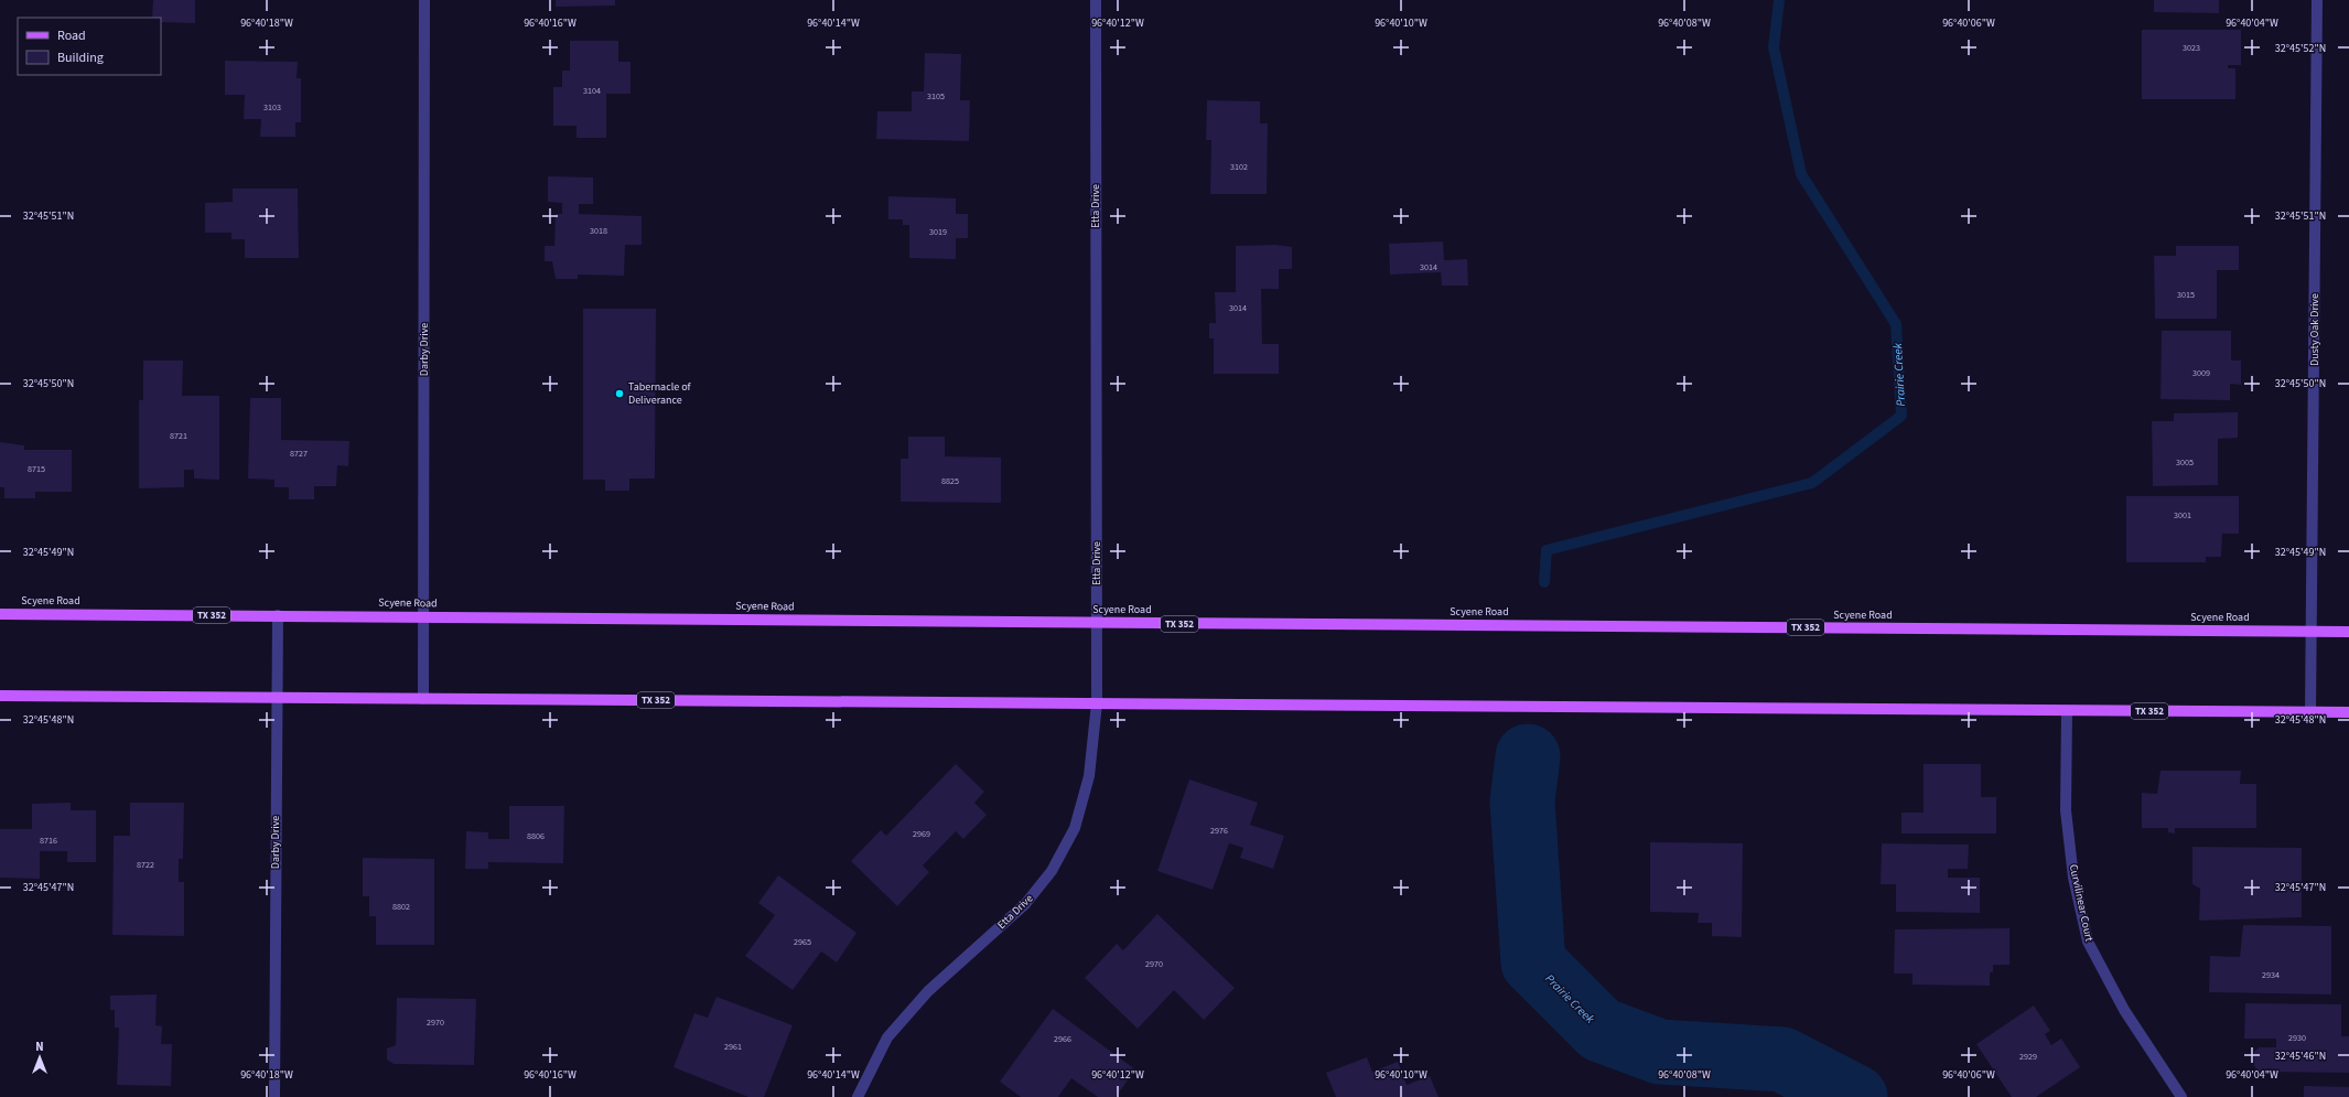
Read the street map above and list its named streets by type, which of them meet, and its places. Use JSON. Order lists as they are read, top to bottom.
{
  "streets": {
    "main road": ["Scyene Road", "TX 352"],
    "street": [
      "Etta Drive",
      "Dusty Oak Drive",
      "Darby Drive",
      "Curvilinear Court"
    ]
  },
  "crossings": [
    ["Etta Drive", "Scyene Road"],
    ["Etta Drive", "TX 352"],
    ["Dusty Oak Drive", "Scyene Road"],
    ["Dusty Oak Drive", "TX 352"],
    ["Darby Drive", "Scyene Road"],
    ["Darby Drive", "TX 352"],
    ["TX 352", "Curvilinear Court"]
  ],
  "water": ["Prairie Creek"],
  "places": ["Tabernacle of Deliverance"],
  "house_numbers": [
    "3023",
    "3104",
    "3105",
    "3103",
    "3102",
    "3018",
    "3019",
    "3014",
    "3015",
    "3014",
    "3009",
    "8721",
    "8727",
    "3005",
    "8715",
    "8825",
    "3001",
    "2976",
    "2969",
    "8806",
    "8716",
    "8722",
    "8802",
    "2965",
    "2970",
    "2934",
    "2970",
    "2930",
    "2966",
    "2961",
    "2929"
  ],
  "legend": ["Road", "Building"],
  "north": "top",
  "coordinates": [
    "96°40'18\"W",
    "96°40'16\"W",
    "96°40'14\"W",
    "96°40'12\"W",
    "96°40'10\"W",
    "96°40'08\"W",
    "96°40'06\"W",
    "96°40'04\"W",
    "32°45'52\"N",
    "32°45'51\"N",
    "32°45'50\"N",
    "32°45'49\"N",
    "32°45'48\"N",
    "32°45'47\"N",
    "32°45'46\"N"
  ]
}
